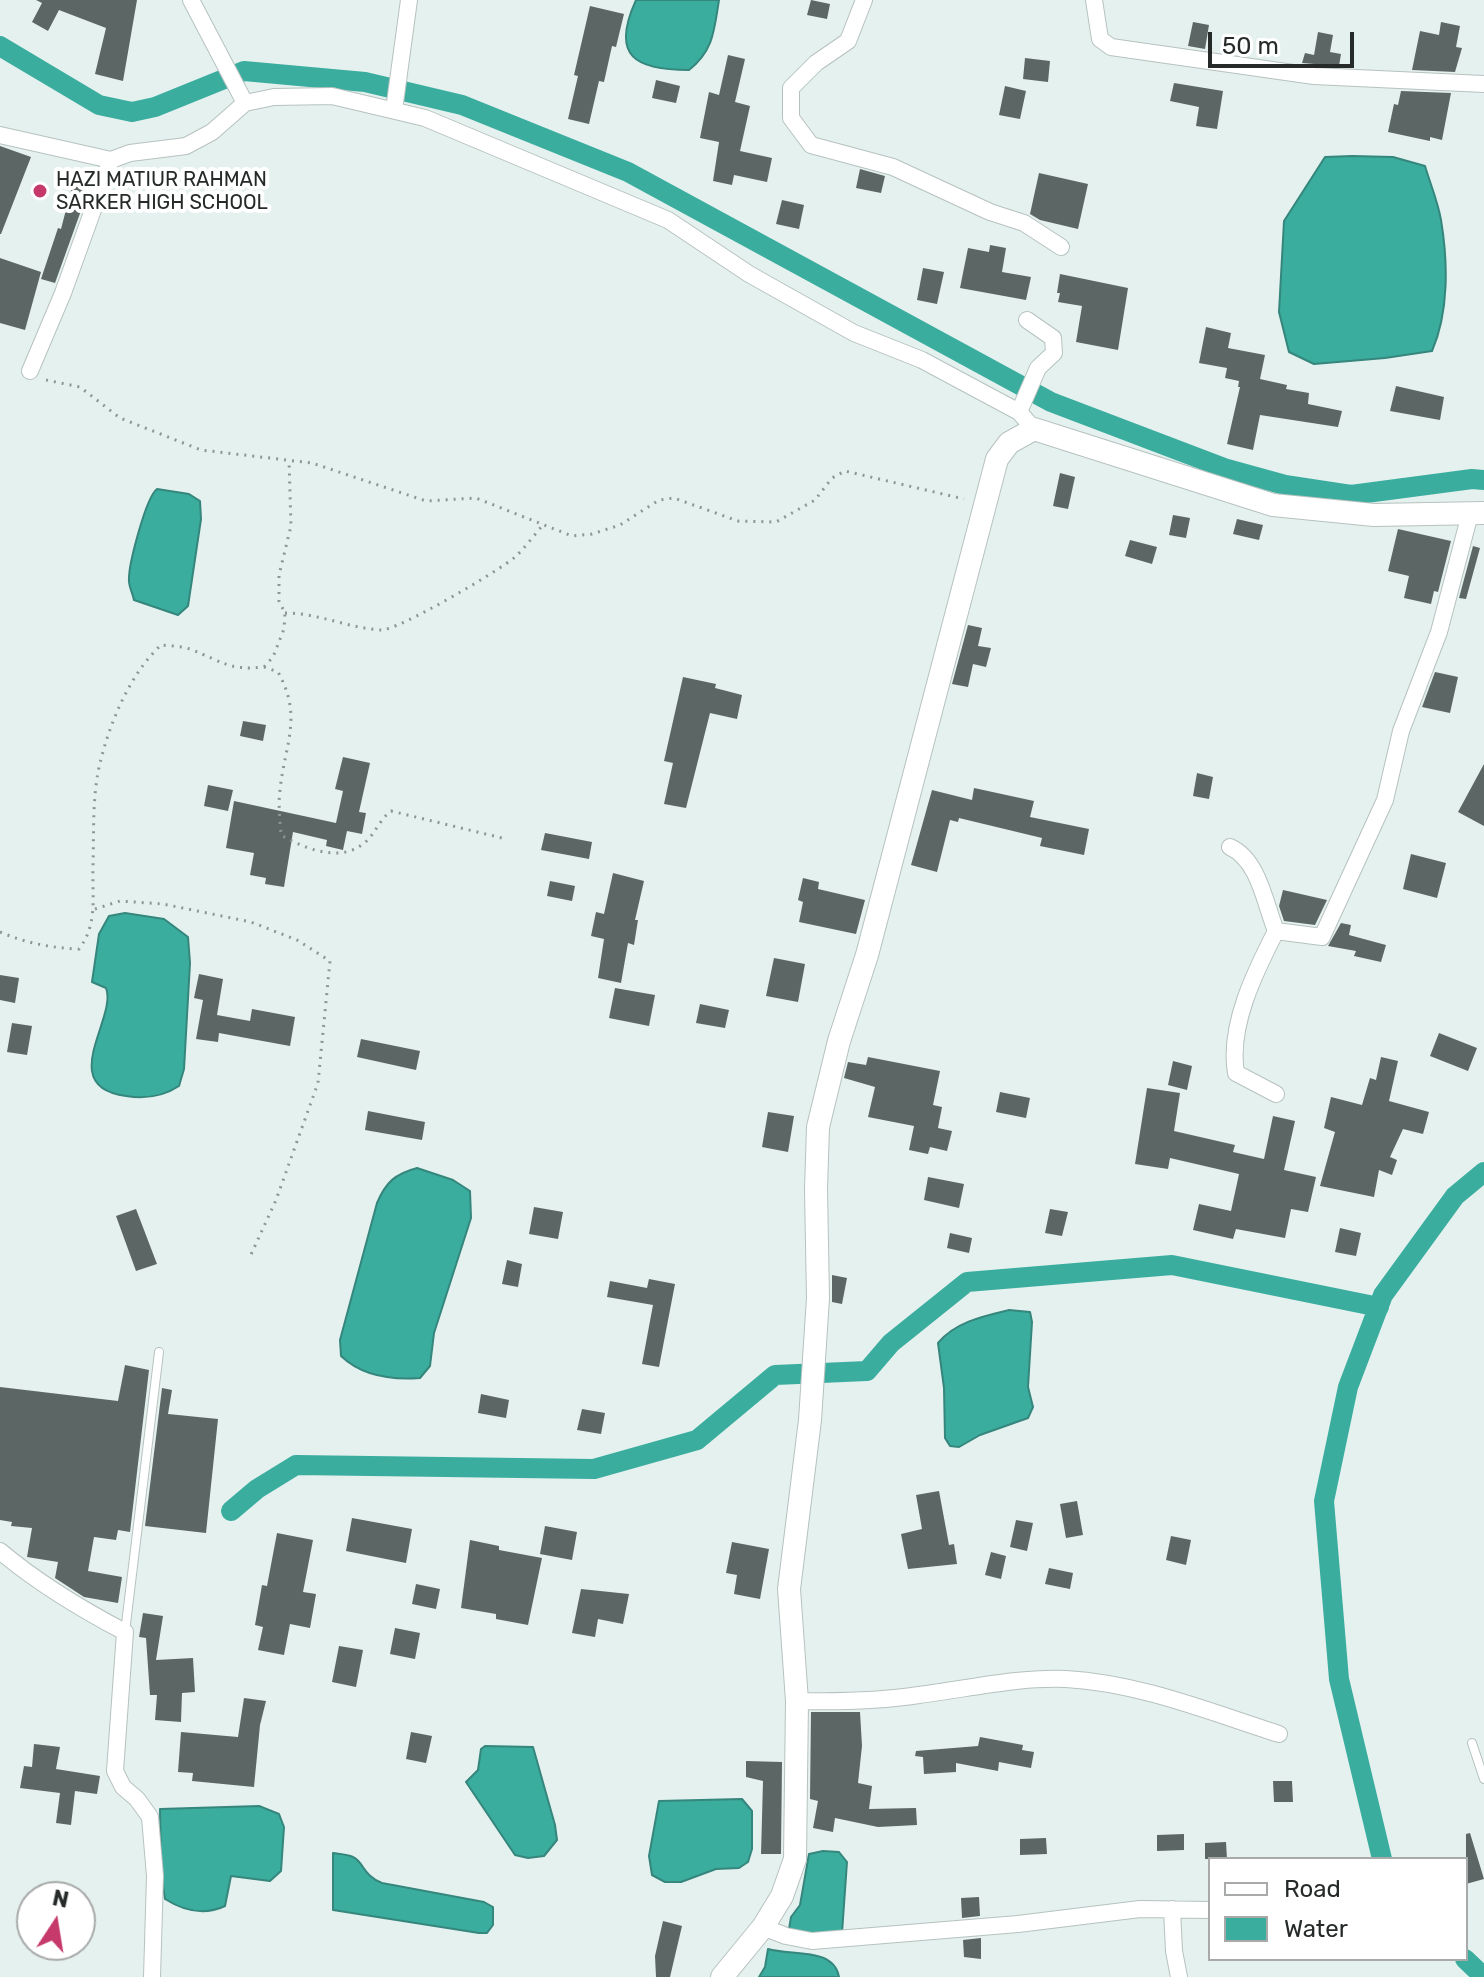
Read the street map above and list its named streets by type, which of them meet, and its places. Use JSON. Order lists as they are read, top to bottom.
{
  "places": ["HAZI MATIUR RAHMAN SARKER HIGH SCHOOL"],
  "legend": ["Road", "Water"],
  "scale_bar": "50 m",
  "north": "top"
}
